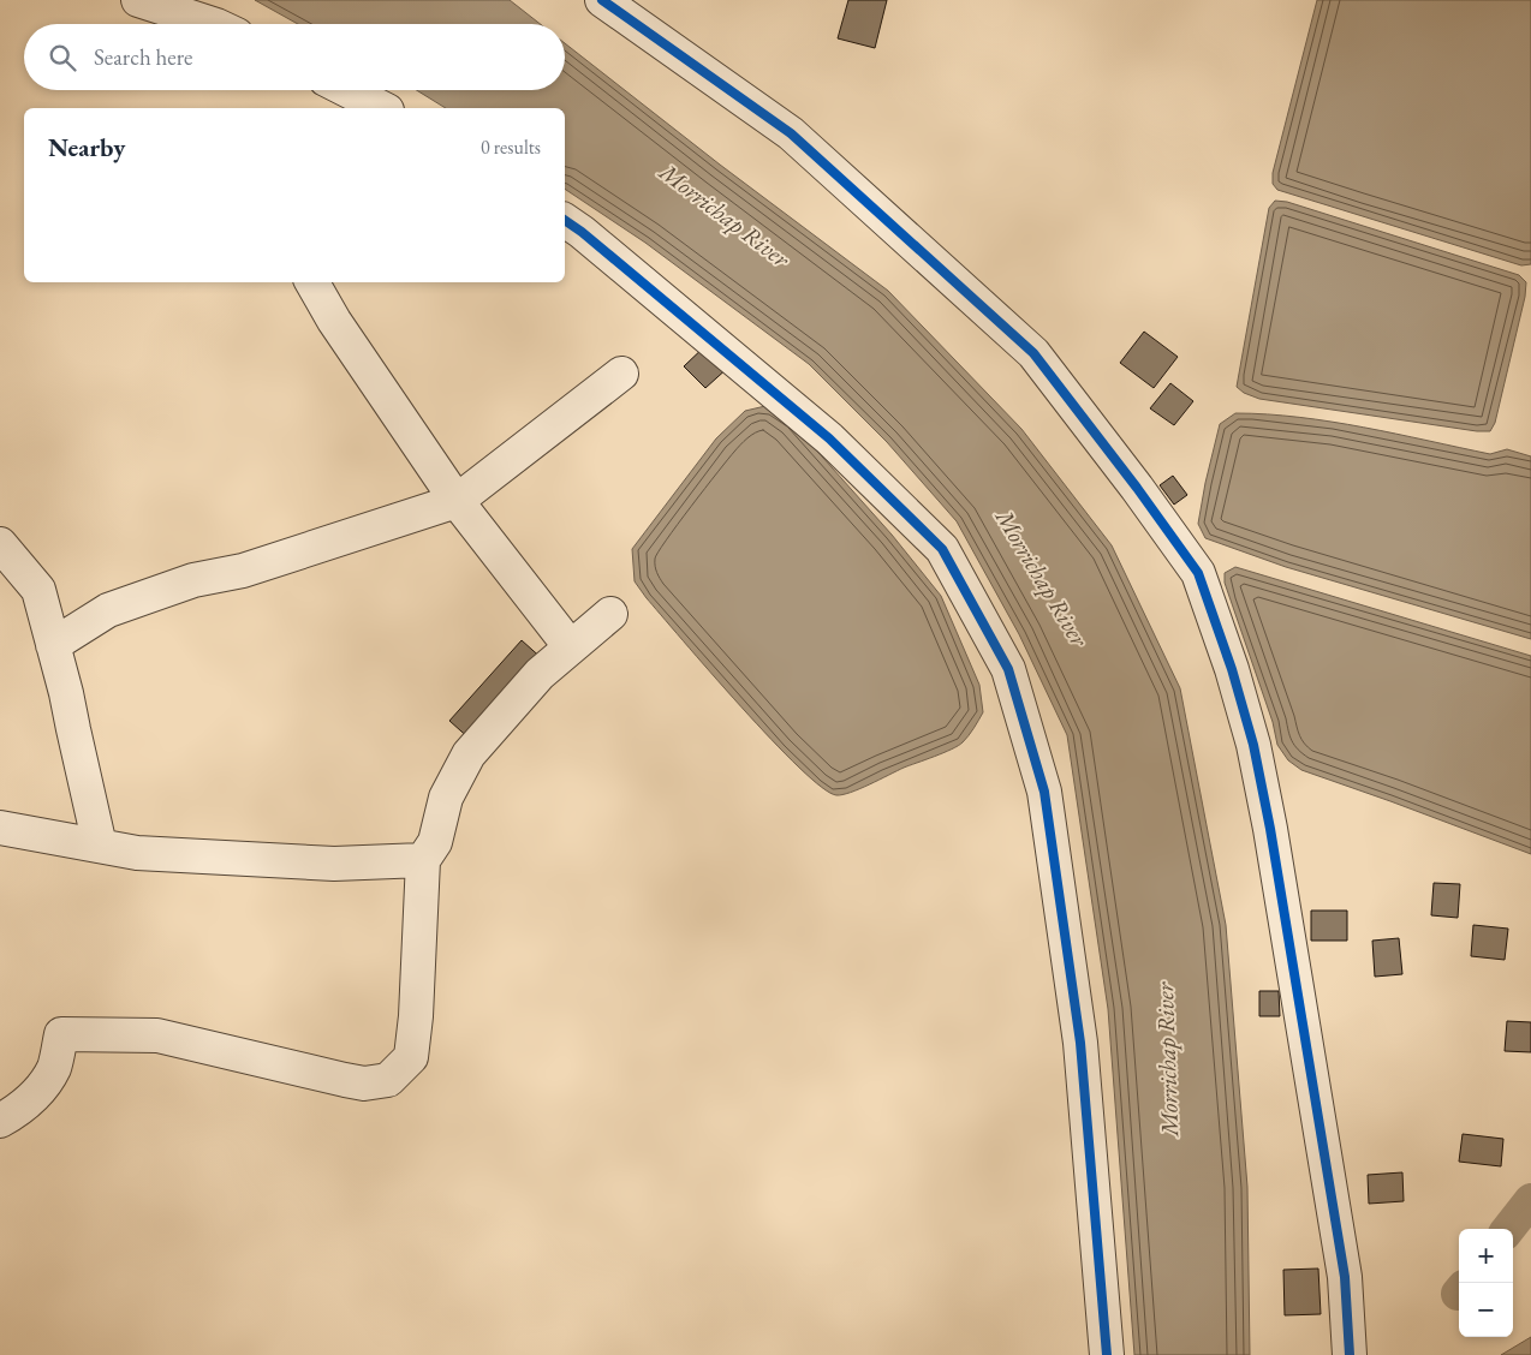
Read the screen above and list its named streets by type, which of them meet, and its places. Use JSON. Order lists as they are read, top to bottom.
{
  "water": ["Morrichap River"],
  "page": {
    "search": "Search here",
    "heading": ["Nearby", "0 results"],
    "map_buttons": ["+", "−"]
  }
}
